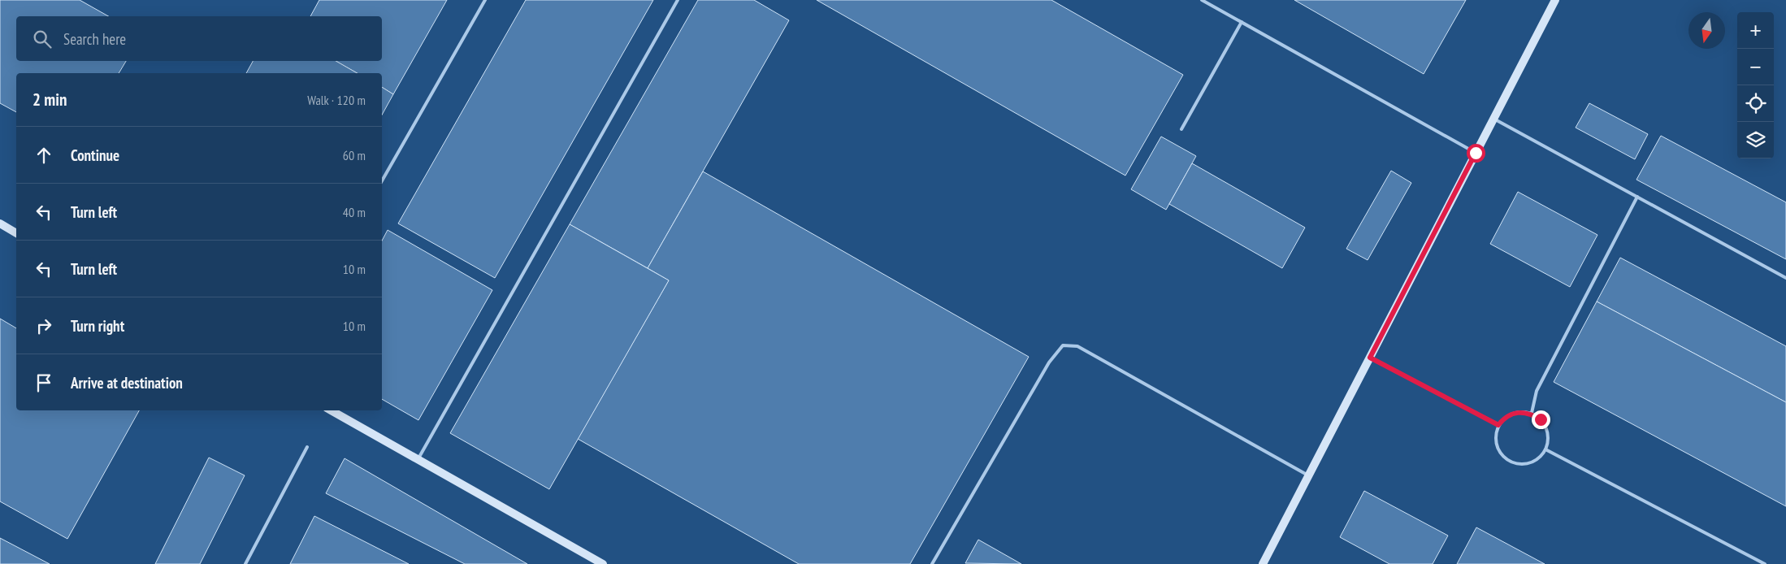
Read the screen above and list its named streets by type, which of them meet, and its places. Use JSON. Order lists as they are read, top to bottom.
{
  "north": "bottom",
  "page": {
    "map_buttons": ["+", "−"],
    "search": "Search here",
    "heading": ["2 min", "Walk · 120 m"],
    "list": [
      ["Continue", "60 m"],
      ["Turn left", "40 m"],
      ["Turn left", "10 m"],
      ["Turn right", "10 m"],
      "Arrive at destination"
    ]
  }
}
